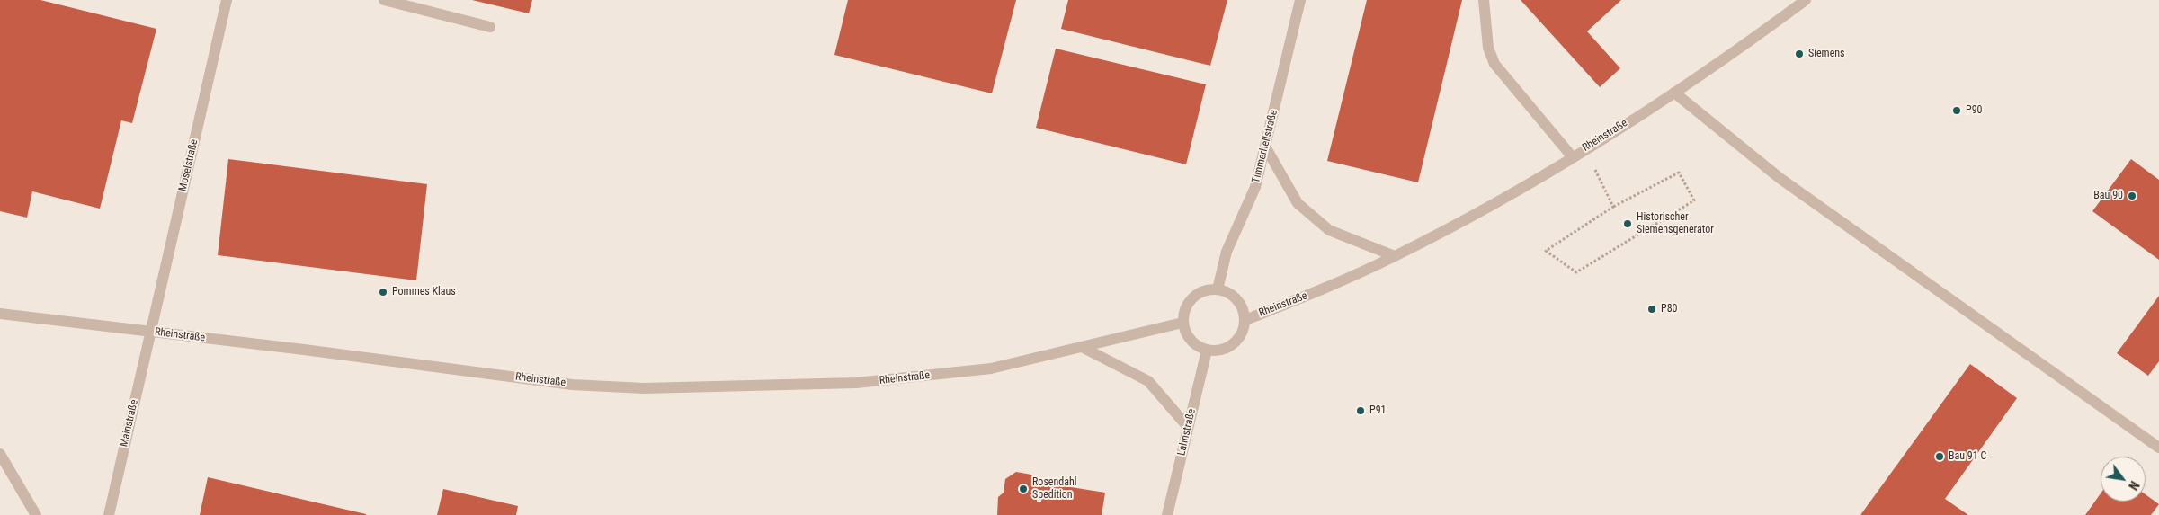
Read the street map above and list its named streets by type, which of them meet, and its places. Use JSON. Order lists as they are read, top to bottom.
{
  "streets": {
    "street": [
      "Rheinstraße",
      "Timmerhellstraße",
      "Moselstraße",
      "Mainstraße",
      "Lahnstraße"
    ]
  },
  "crossings": [
    ["Rheinstraße", "Timmerhellstraße"],
    ["Rheinstraße", "Moselstraße"],
    ["Rheinstraße", "Mainstraße"],
    ["Rheinstraße", "Lahnstraße"],
    ["Timmerhellstraße", "Lahnstraße"],
    ["Moselstraße", "Mainstraße"]
  ],
  "places": [
    "Siemens",
    "P90",
    "Bau 90",
    "Historischer Siemensgenerator",
    "Pommes Klaus",
    "P80",
    "P91",
    "Bau 91 C",
    "Rosendahl Spedition"
  ],
  "north": "bottom right"
}
